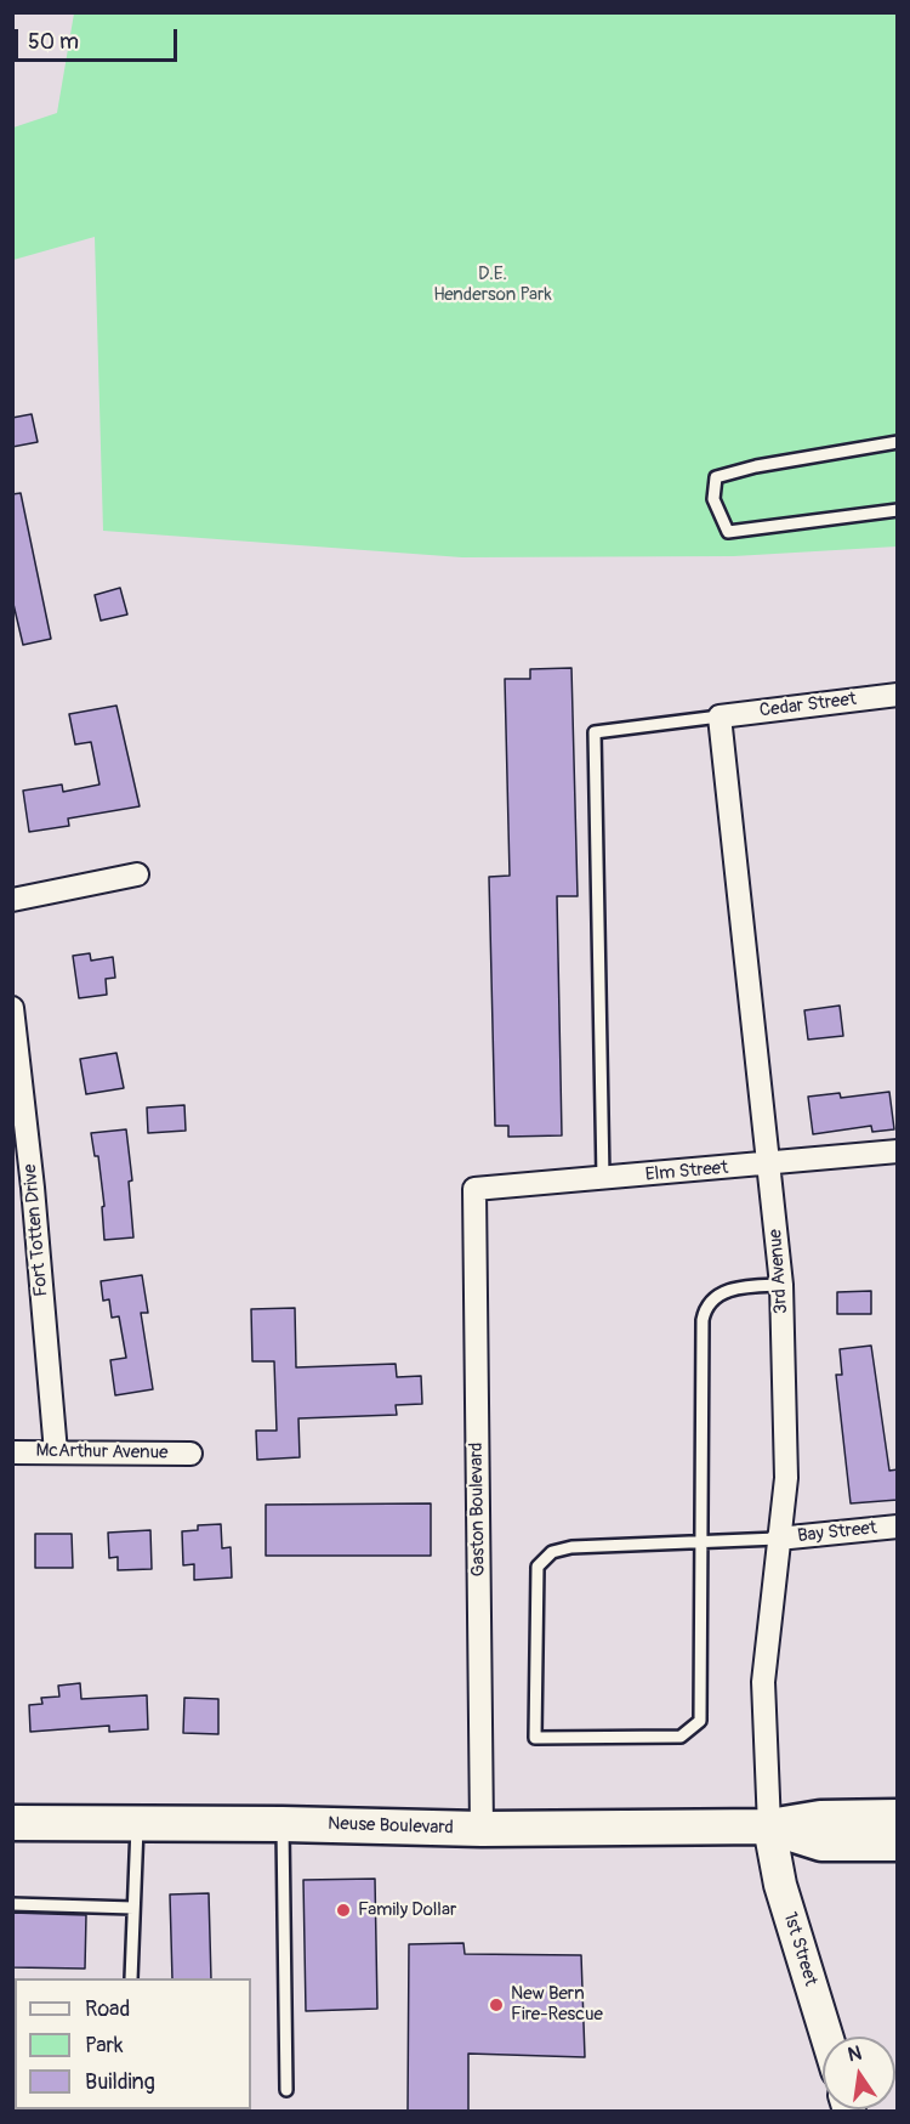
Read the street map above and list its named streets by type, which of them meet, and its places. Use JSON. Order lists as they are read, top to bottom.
{
  "streets": {
    "main road": ["Neuse Boulevard", "1st Street"],
    "street": [
      "Cedar Street",
      "Elm Street",
      "Fort Totten Drive",
      "3rd Avenue",
      "McArthur Avenue",
      "Gaston Boulevard",
      "Bay Street"
    ]
  },
  "crossings": [
    ["Cedar Street", "3rd Avenue"],
    ["Elm Street", "3rd Avenue"],
    ["Elm Street", "Gaston Boulevard"],
    ["Fort Totten Drive", "McArthur Avenue"],
    ["3rd Avenue", "Bay Street"],
    ["3rd Avenue", "Neuse Boulevard"],
    ["3rd Avenue", "1st Street"],
    ["Gaston Boulevard", "Neuse Boulevard"],
    ["Neuse Boulevard", "1st Street"]
  ],
  "parks": ["D.E. Henderson Park"],
  "places": ["Family Dollar", "New Bern Fire-Rescue"],
  "legend": ["Road", "Park", "Building"],
  "scale_bar": "50 m",
  "north": "top"
}
